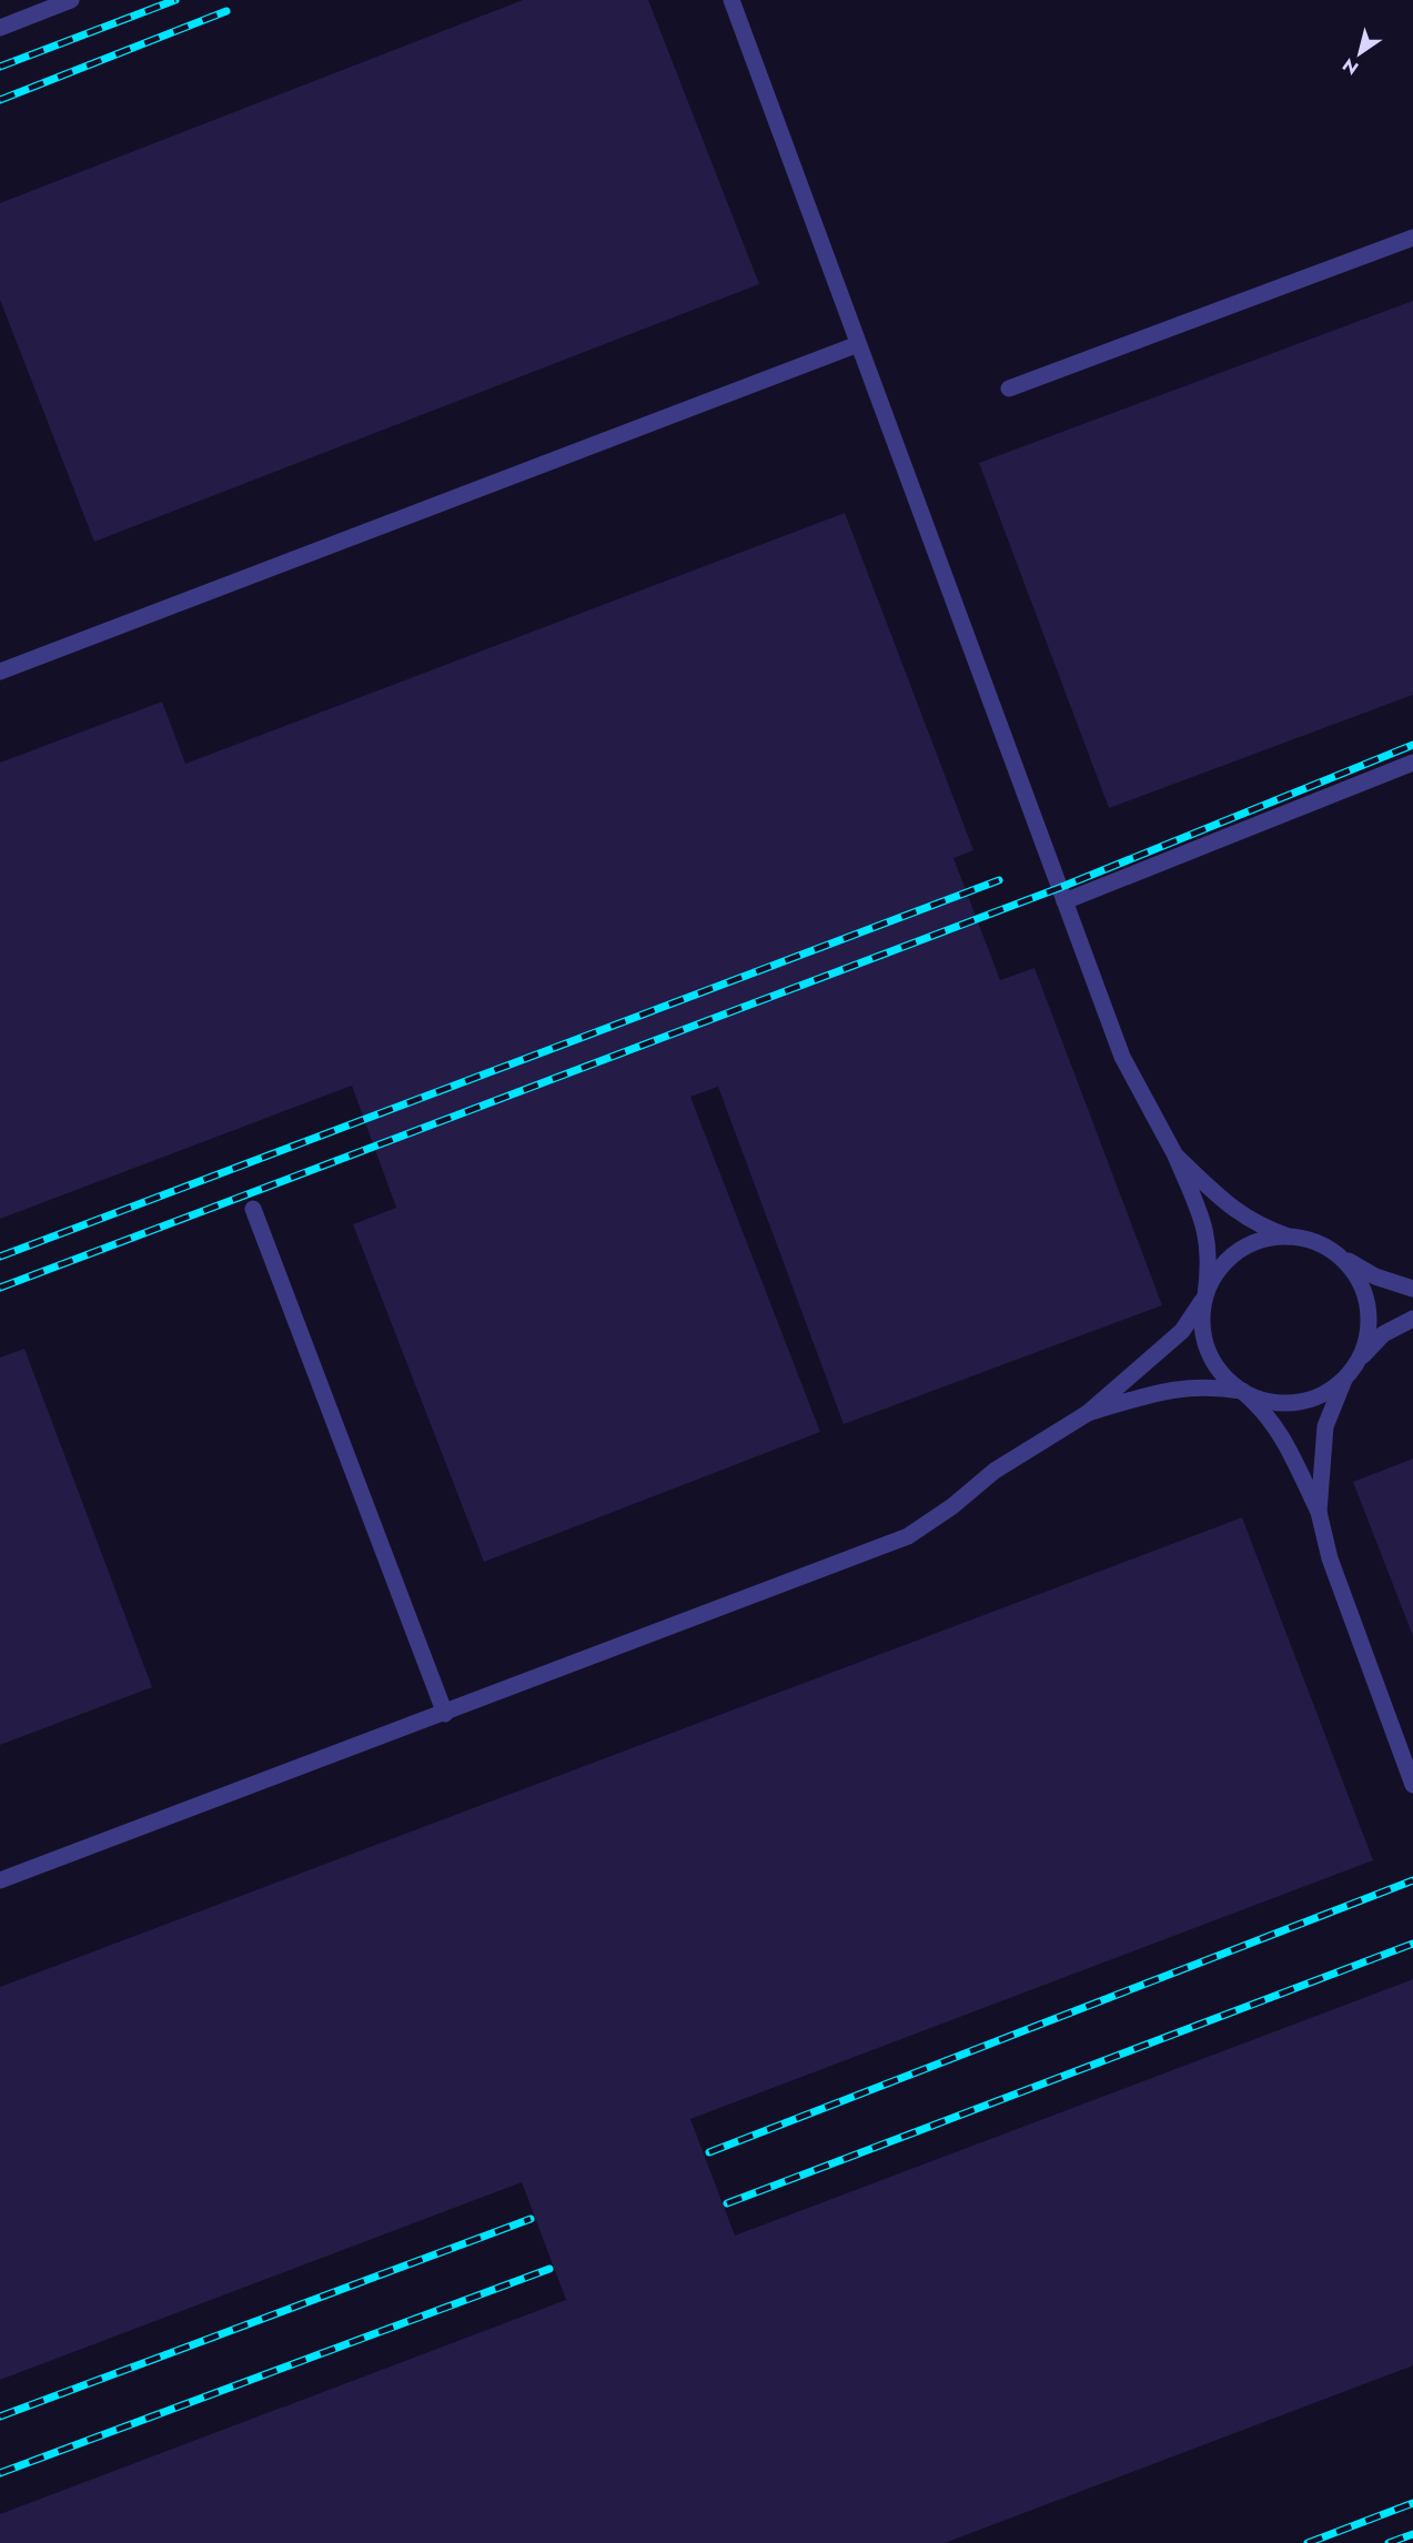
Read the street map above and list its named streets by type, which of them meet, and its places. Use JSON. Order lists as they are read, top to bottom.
{
  "north": "bottom left"
}
